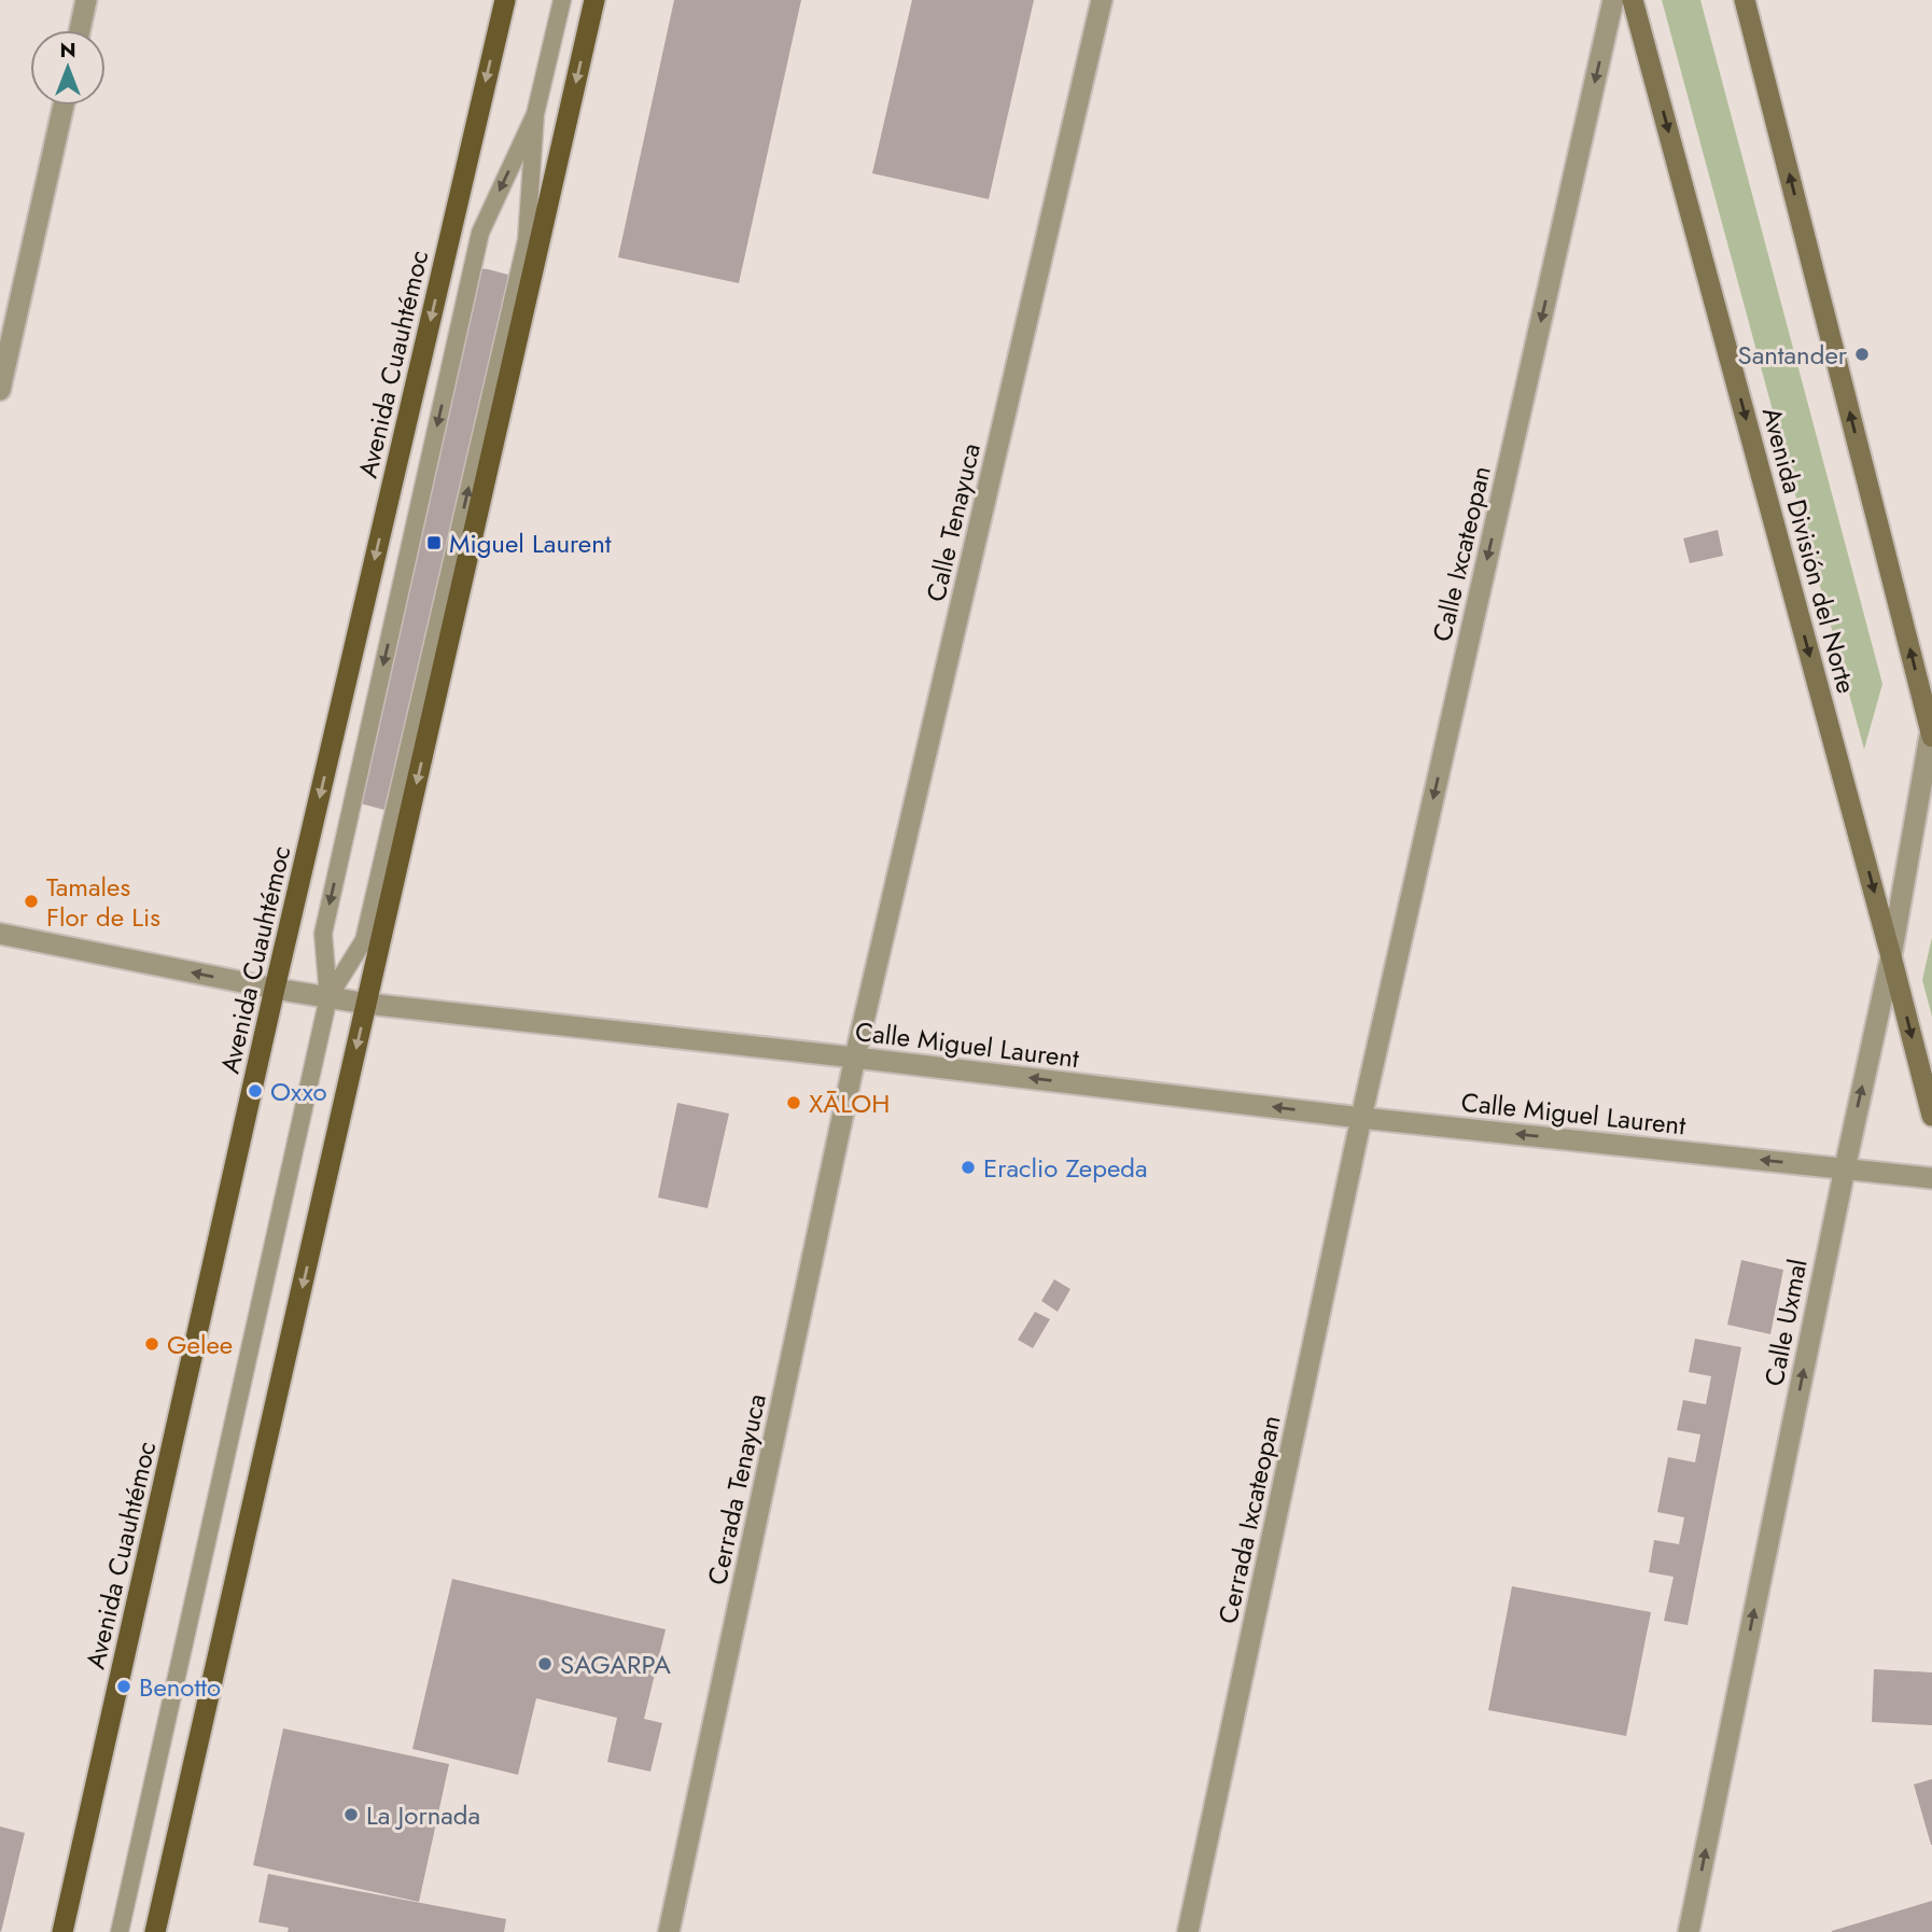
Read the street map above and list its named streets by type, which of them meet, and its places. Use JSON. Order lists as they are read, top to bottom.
{
  "streets": {
    "main road": ["Avenida Cuauhtémoc", "Avenida División del Norte"],
    "street": [
      "Calle Tenayuca",
      "Calle Ixcateopan",
      "Calle Miguel Laurent",
      "Calle Uxmal",
      "Cerrada Tenayuca",
      "Cerrada Ixcateopan"
    ]
  },
  "crossings": [
    ["Avenida Cuauhtémoc", "Calle Miguel Laurent"],
    ["Calle Tenayuca", "Calle Miguel Laurent"],
    ["Calle Tenayuca", "Cerrada Tenayuca"],
    ["Avenida División del Norte", "Calle Uxmal"],
    ["Calle Ixcateopan", "Calle Miguel Laurent"],
    ["Calle Ixcateopan", "Cerrada Ixcateopan"],
    ["Calle Miguel Laurent", "Calle Uxmal"],
    ["Calle Miguel Laurent", "Cerrada Tenayuca"],
    ["Calle Miguel Laurent", "Cerrada Ixcateopan"]
  ],
  "one_way": ["Calle Ixcateopan", "Calle Miguel Laurent", "Calle Uxmal"],
  "places": {
    "other": [
      "Santander",
      "Tamales Flor de Lis",
      "Oxxo",
      "XĀLOH",
      "Eraclio Zepeda",
      "Gelee",
      "SAGARPA",
      "Benotto",
      "La Jornada"
    ],
    "transit": ["Miguel Laurent"]
  },
  "north": "top"
}
